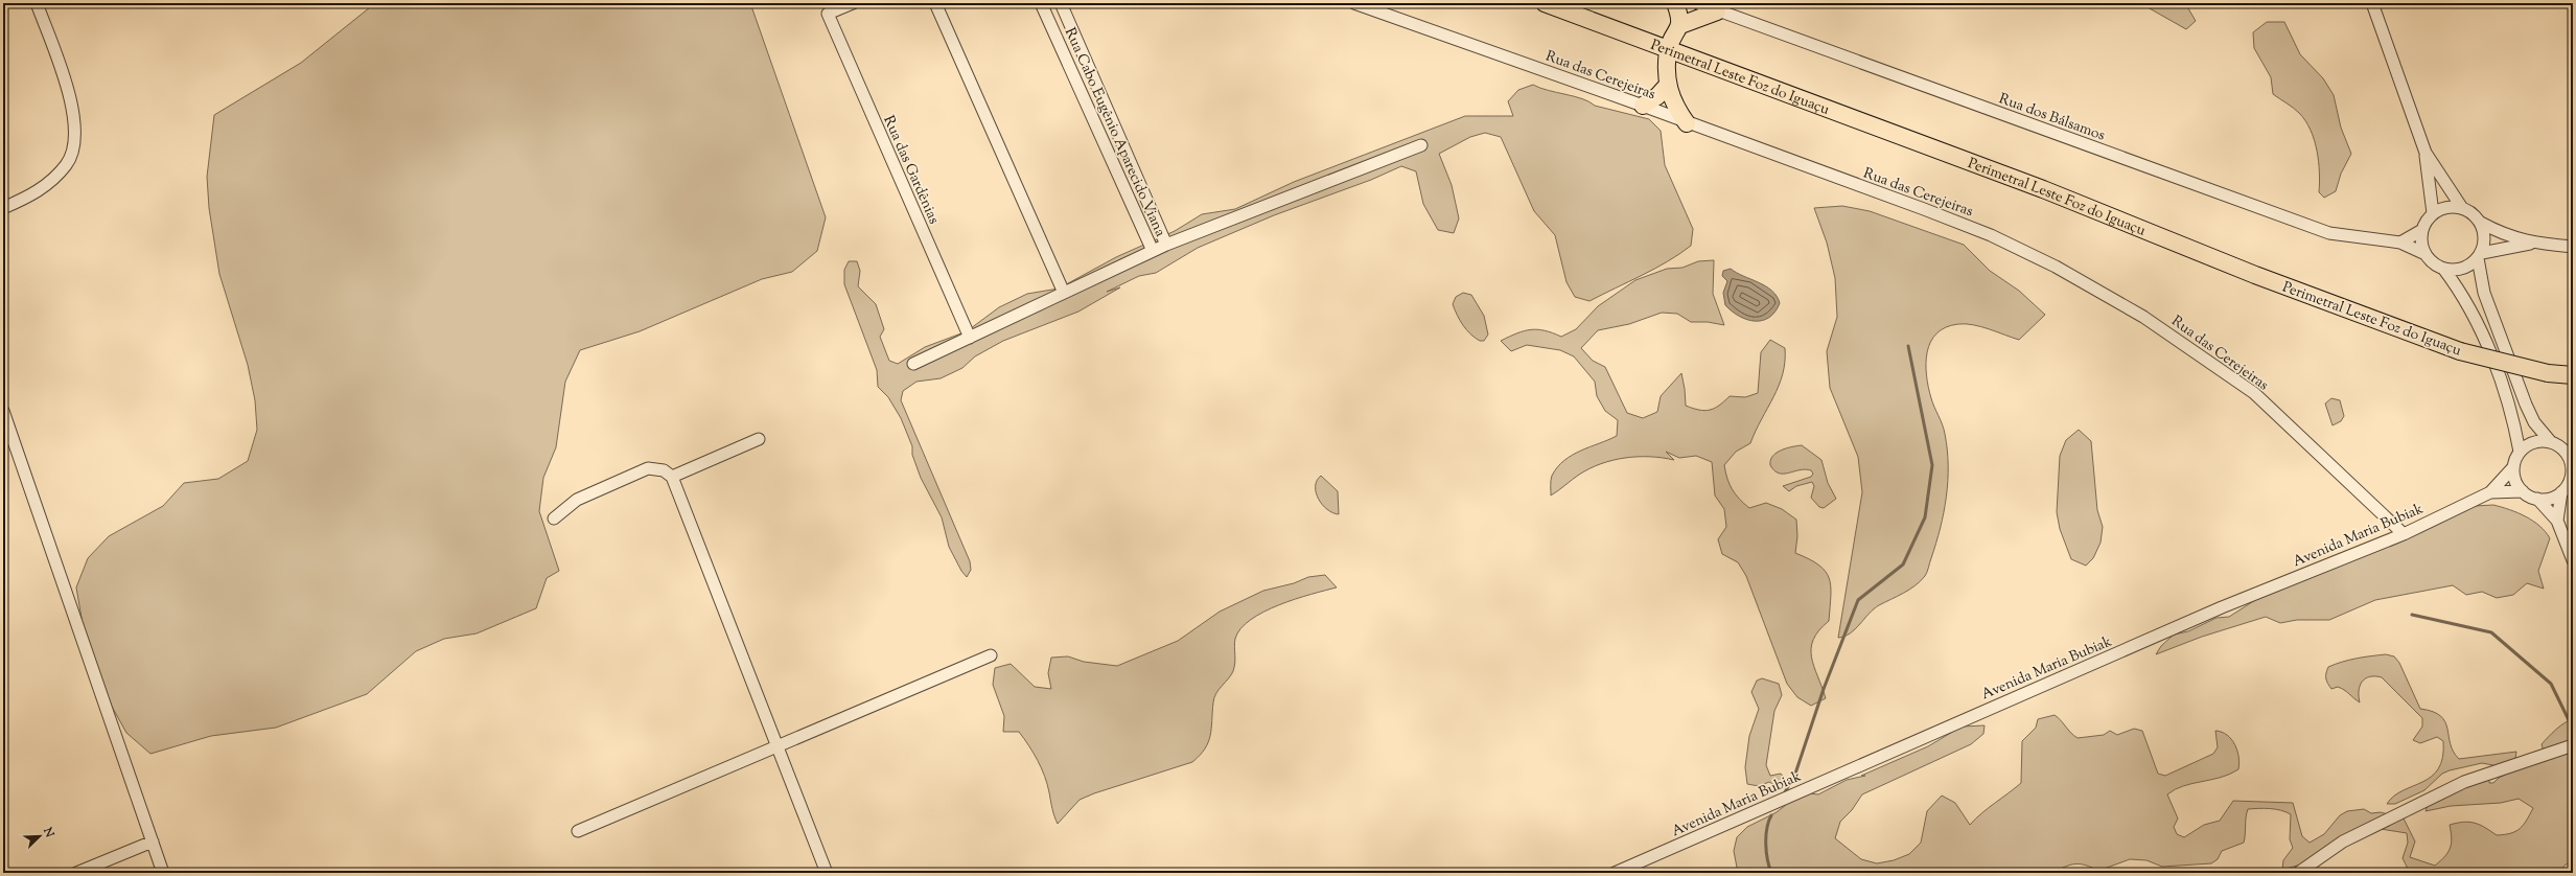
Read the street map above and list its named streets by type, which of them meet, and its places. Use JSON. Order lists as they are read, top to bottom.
{
  "streets": {
    "highway": ["Perimetral Leste Foz do Iguaçu"],
    "street": [
      "Rua das Cerejeiras",
      "Rua dos Bálsamos",
      "Rua Cabo Eugênio Aparecido Viana",
      "Rua das Gardênias",
      "Avenida Maria Bubiak"
    ]
  },
  "crossings": [
    ["Rua das Cerejeiras", "Avenida Maria Bubiak"]
  ],
  "north": "top right"
}
